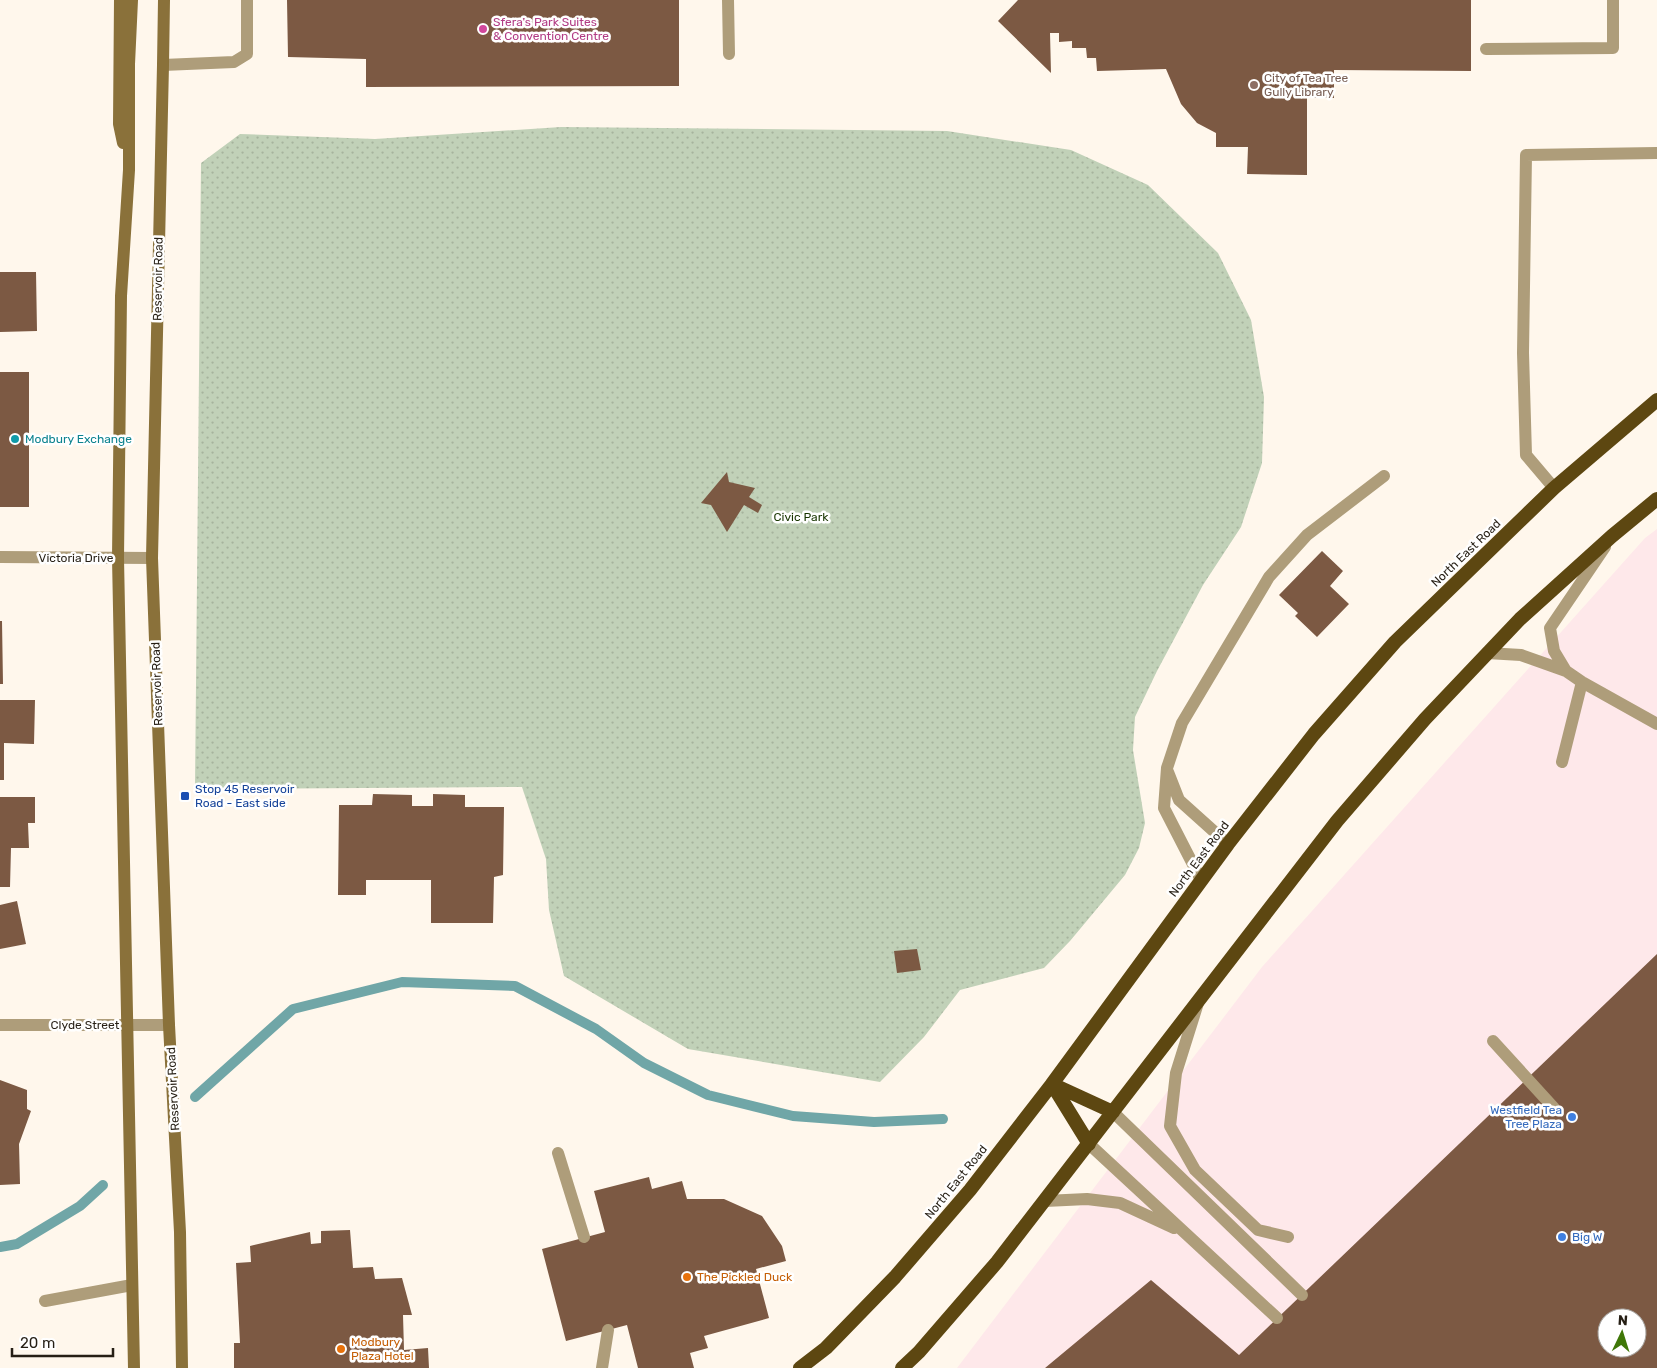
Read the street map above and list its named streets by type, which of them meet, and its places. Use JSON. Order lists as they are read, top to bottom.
{
  "streets": {
    "highway": ["North East Road"],
    "main road": ["Reservoir Road"],
    "street": ["Victoria Drive", "Clyde Street"]
  },
  "crossings": [
    ["Reservoir Road", "Victoria Drive"],
    ["Reservoir Road", "Clyde Street"]
  ],
  "parks": ["Civic Park"],
  "places": {
    "other": [
      "Sfera's Park Suites & Convention Centre",
      "City of Tea Tree Gully Library",
      "Modbury Exchange",
      "Westfield Tea Tree Plaza",
      "Big W",
      "The Pickled Duck",
      "Modbury Plaza Hotel"
    ],
    "transit": ["Stop 45 Reservoir Road - East side"]
  },
  "scale_bar": "20 m",
  "north": "top"
}
